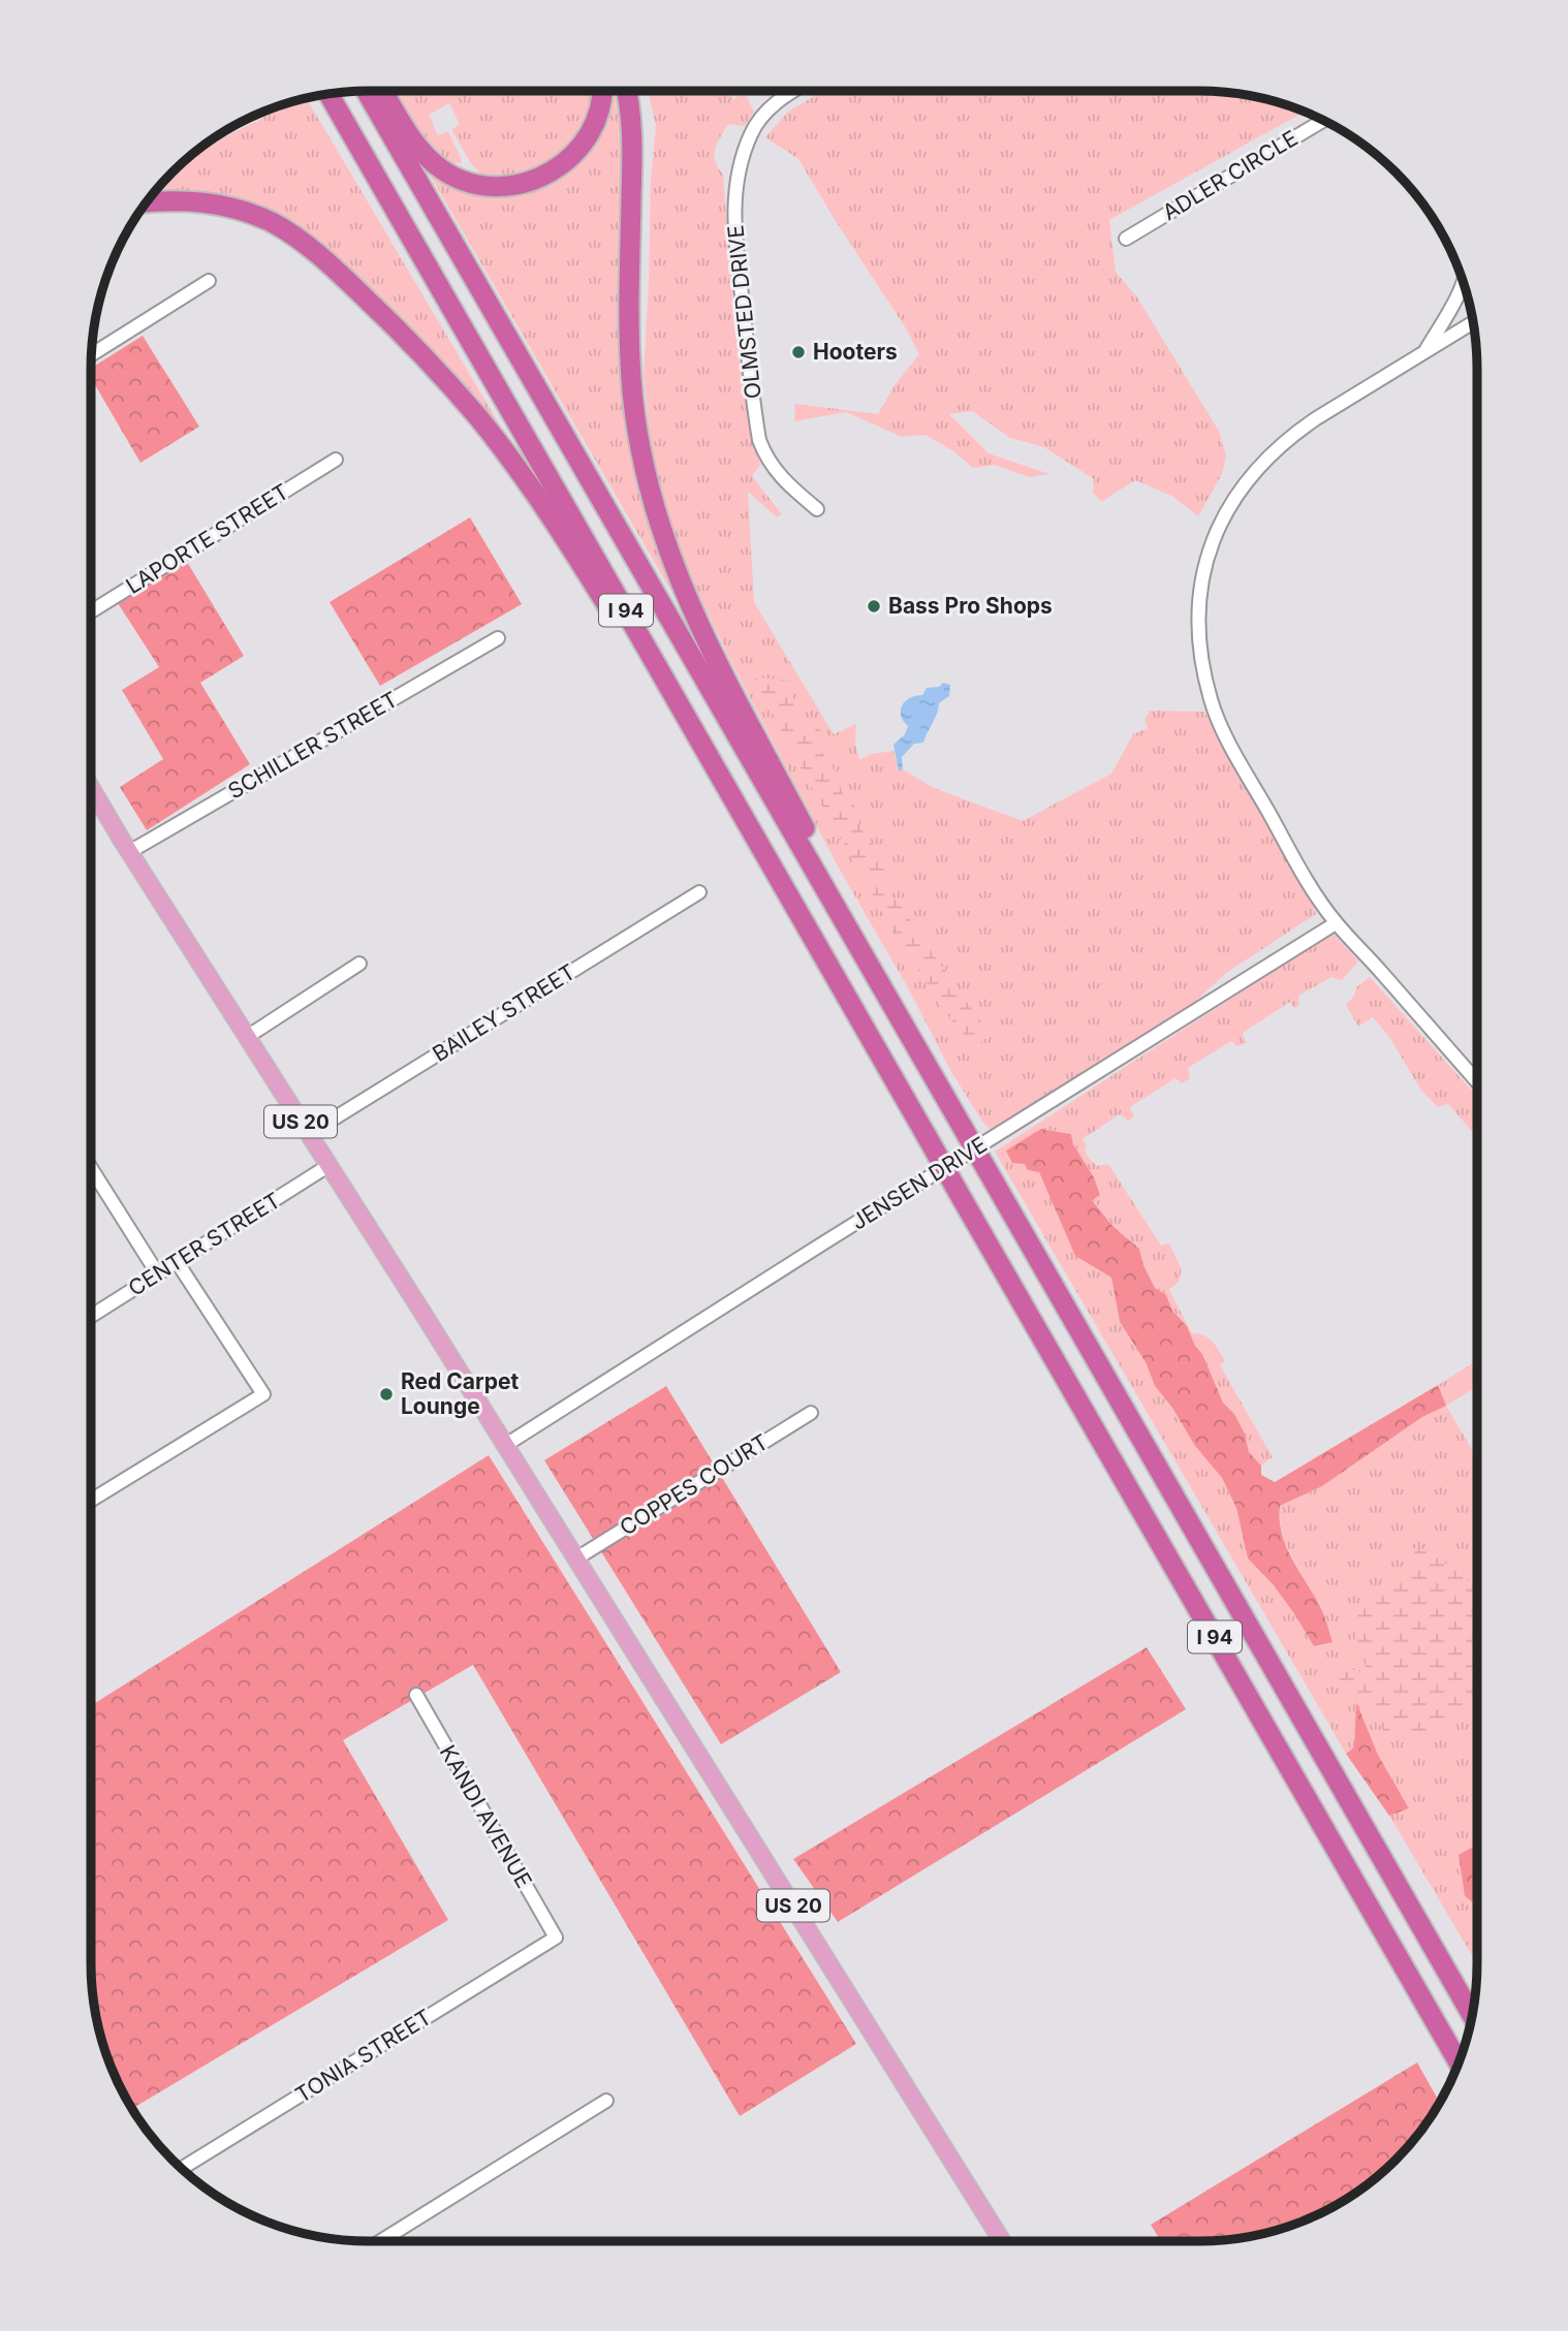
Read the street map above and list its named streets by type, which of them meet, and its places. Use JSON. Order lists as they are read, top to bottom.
{
  "streets": {
    "highway": ["I 94"],
    "main road": ["US 20"],
    "street": [
      "ADLER CIRCLE",
      "OLMSTED DRIVE",
      "LAPORTE STREET",
      "SCHILLER STREET",
      "BAILEY STREET",
      "JENSEN DRIVE",
      "CENTER STREET",
      "COPPES COURT",
      "KANDI AVENUE",
      "TONIA STREET"
    ]
  },
  "crossings": [
    ["SCHILLER STREET", "US 20"],
    ["BAILEY STREET", "US 20"],
    ["US 20", "JENSEN DRIVE"],
    ["US 20", "CENTER STREET"],
    ["US 20", "COPPES COURT"],
    ["KANDI AVENUE", "TONIA STREET"]
  ],
  "places": ["Hooters", "Bass Pro Shops", "Red Carpet Lounge"]
}
